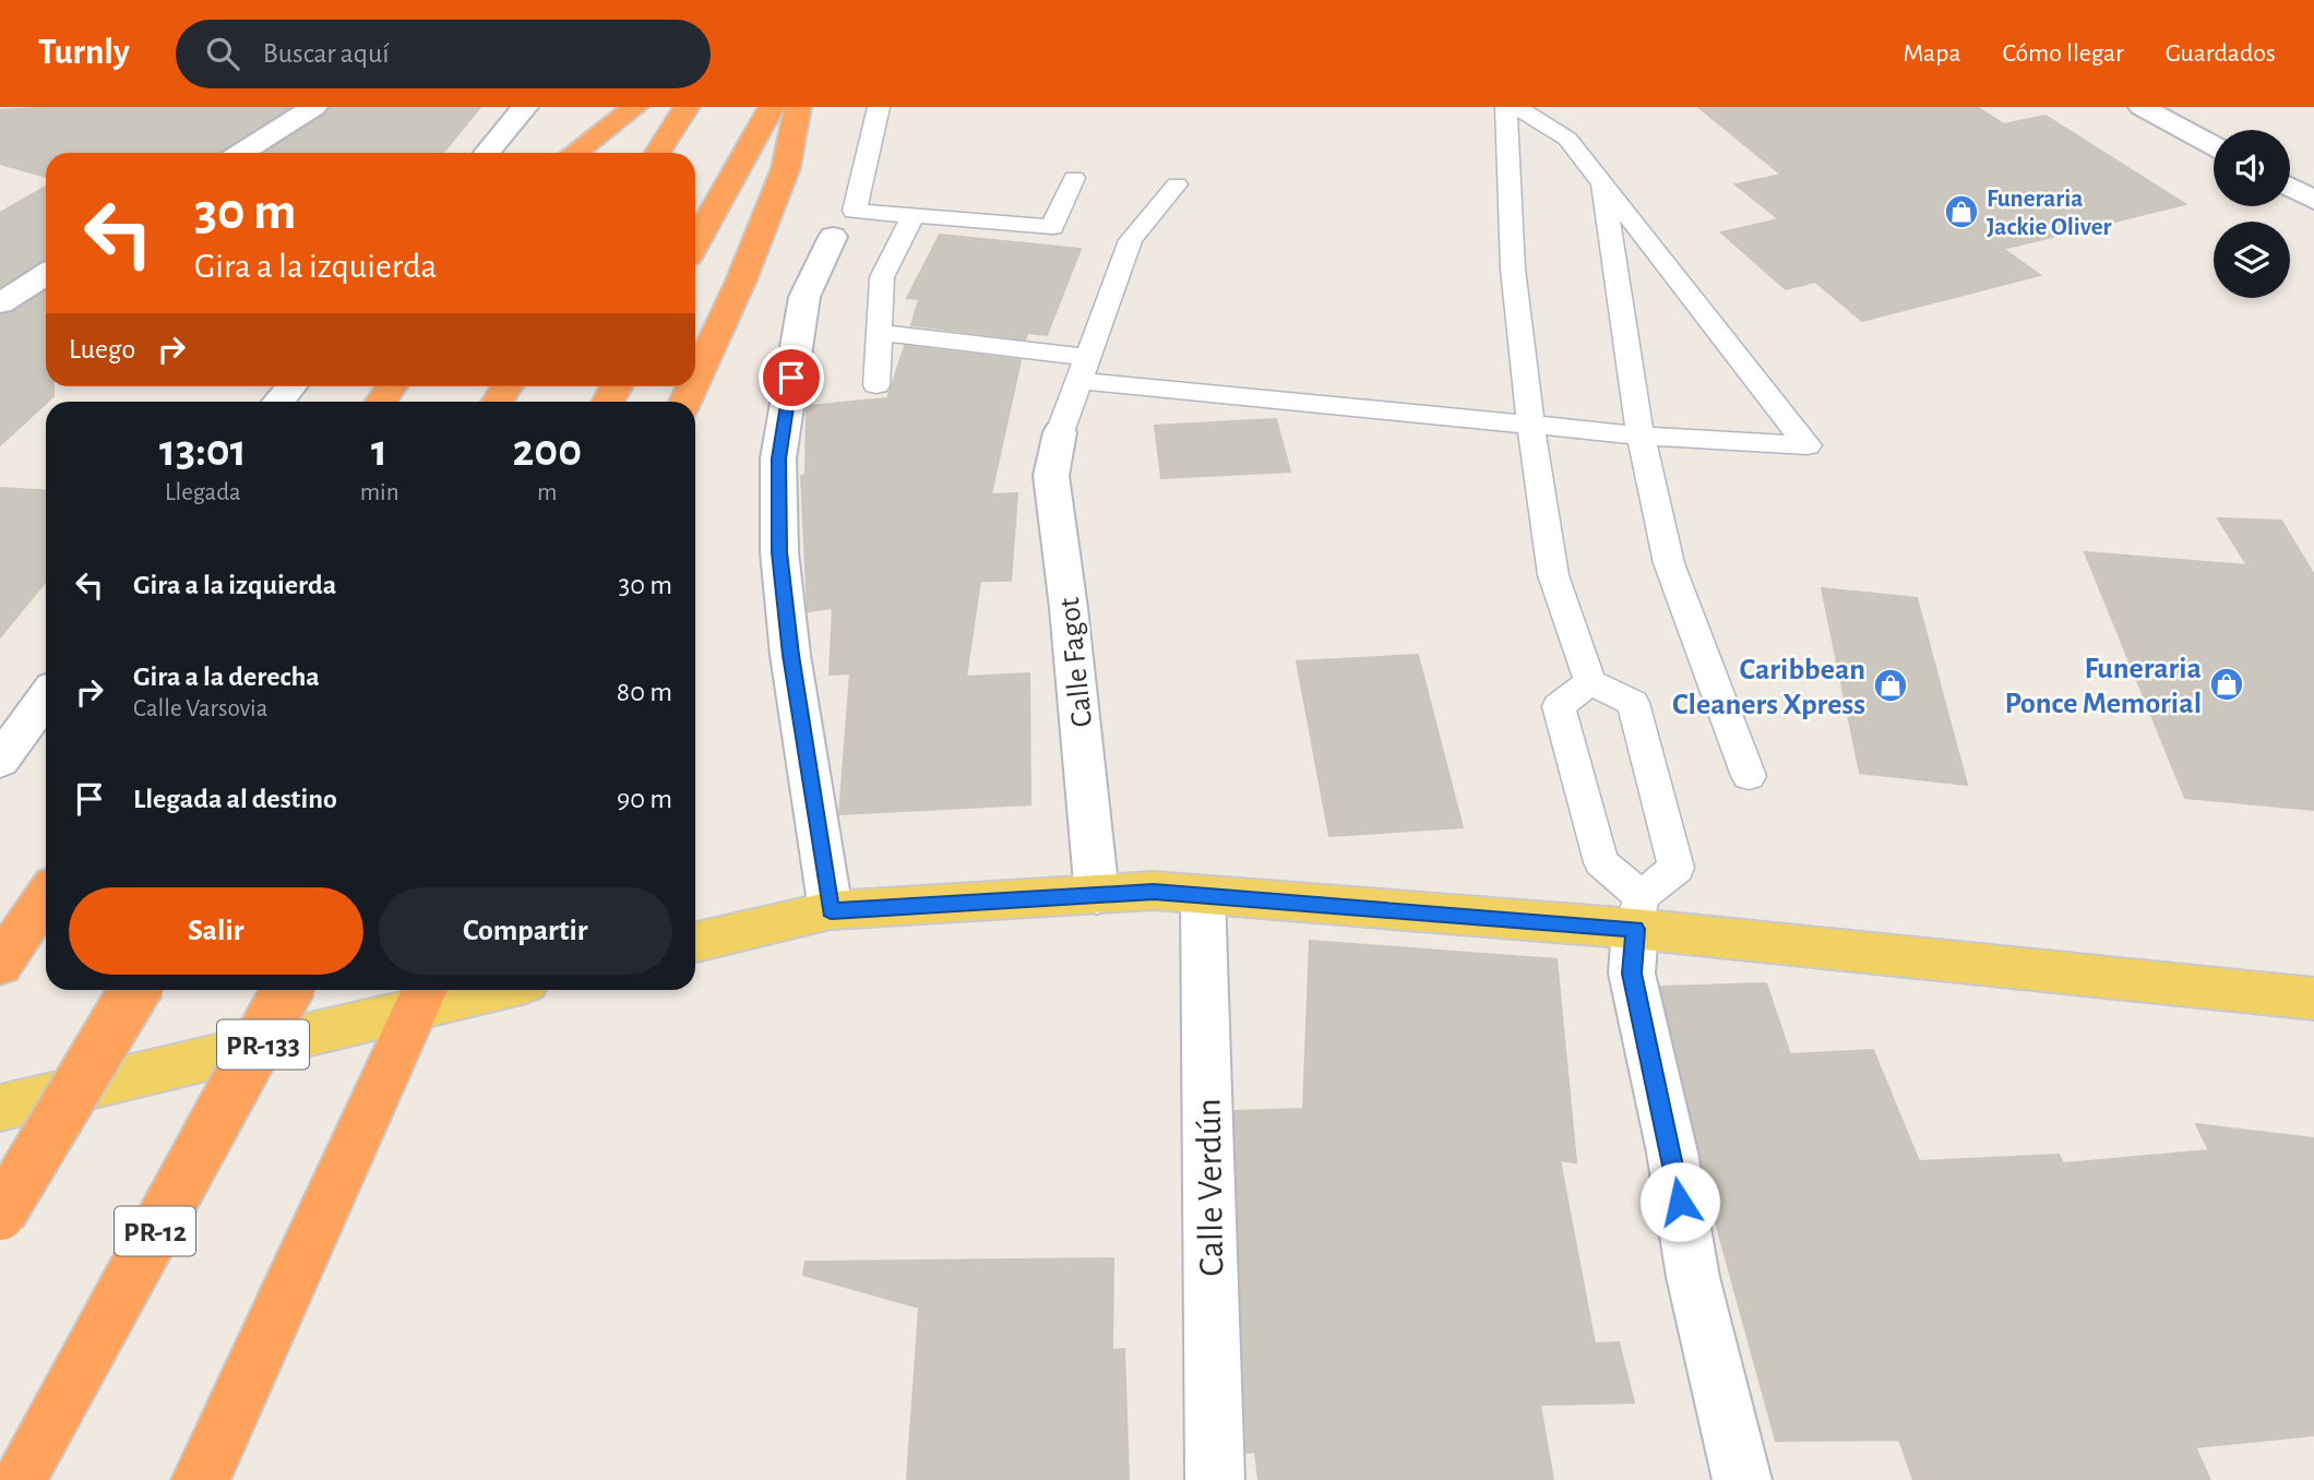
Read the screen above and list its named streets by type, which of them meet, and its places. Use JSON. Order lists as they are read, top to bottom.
{
  "streets": {
    "highway": ["PR-12"],
    "main road": ["PR-133"],
    "street": ["Calle Fagot", "Calle Verdún"]
  },
  "places": {
    "shop": ["Funeraria Jackie Oliver", "Funeraria Ponce Memorial", "Caribbean Cleaners Xpress"]
  },
  "page": {
    "header": "Turnly",
    "search": "Buscar aquí",
    "nav": ["Mapa", "Cómo llegar", "Guardados"],
    "turn": ["30 m", "Gira a la izquierda"],
    "then": "Luego",
    "eta": [
      "13:01",
      "Llegada",
      "1",
      "min",
      "200",
      "m"
    ],
    "list": [
      {
        "name": "Gira a la izquierda",
        "value": "30 m"
      },
      {
        "name": "Gira a la derecha",
        "note": "Calle Varsovia",
        "value": "80 m"
      },
      {
        "name": "Llegada al destino",
        "value": "90 m"
      }
    ],
    "buttons": ["Salir", "Compartir"]
  }
}
